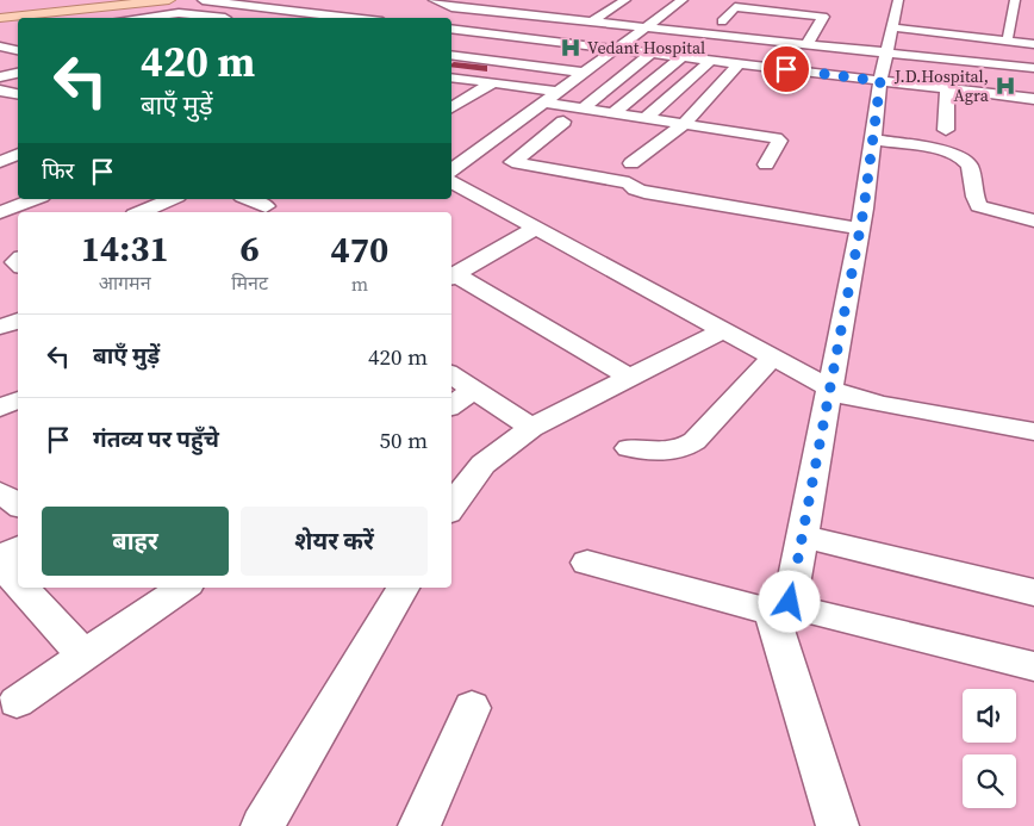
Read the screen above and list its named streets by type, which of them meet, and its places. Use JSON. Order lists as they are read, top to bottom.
{
  "places": {
    "hospital": ["Vedant Hospital", "J.D.Hospital, Agra"]
  },
  "page": {
    "turn": ["420 m", "बाएँ मुड़ें"],
    "then": "फिर",
    "eta": [
      "14:31",
      "आगमन",
      "6",
      "मिनट",
      "470",
      "m"
    ],
    "list": [
      {
        "name": "बाएँ मुड़ें",
        "value": "420 m"
      },
      {
        "name": "गंतव्य पर पहुँचे",
        "value": "50 m"
      }
    ],
    "buttons": ["बाहर", "शेयर करें"]
  }
}
